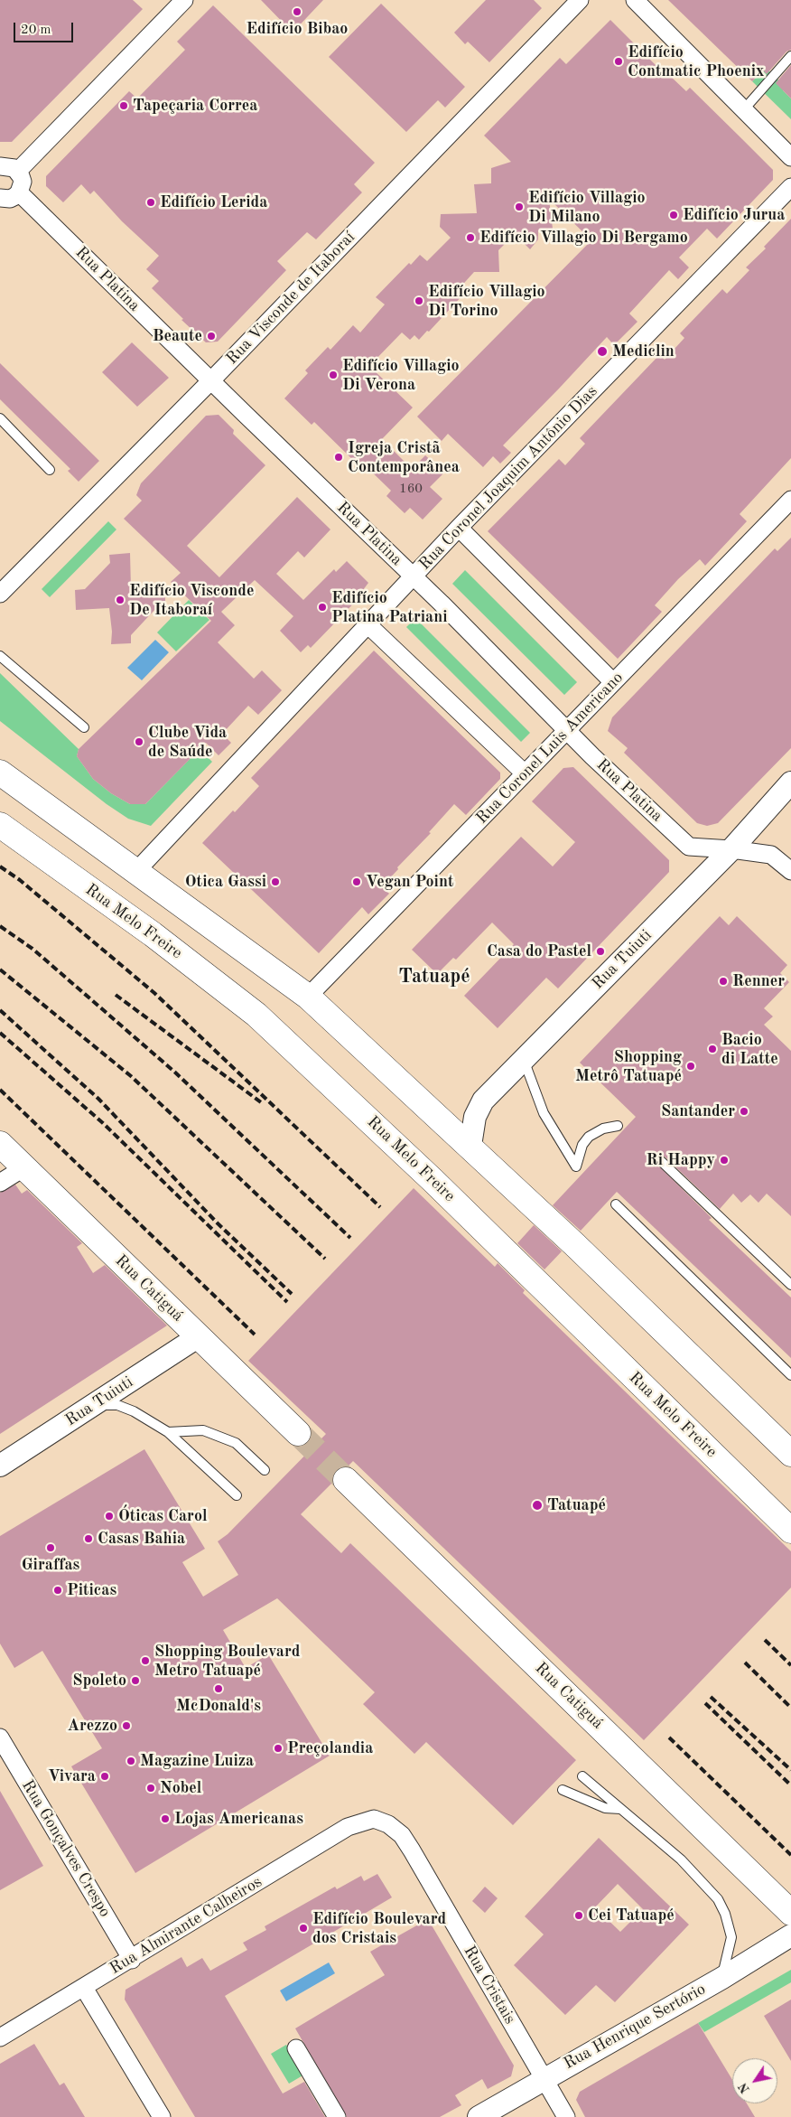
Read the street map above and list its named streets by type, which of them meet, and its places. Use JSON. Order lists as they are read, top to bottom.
{
  "streets": {
    "main road": ["Rua Melo Freire", "Rua Catiguá"],
    "street": [
      "Rua Platina",
      "Rua Visconde de Itaboraí",
      "Rua Coronel Joaquim Antônio Dias",
      "Rua Coronel Luis Americano",
      "Rua Tuiuti",
      "Rua Gonçalves Crespo",
      "Rua Almirante Calheiros",
      "Rua Cristais",
      "Rua Henrique Sertório"
    ]
  },
  "crossings": [
    ["Rua Platina", "Rua Visconde de Itaboraí"],
    ["Rua Platina", "Rua Coronel Joaquim Antônio Dias"],
    ["Rua Platina", "Rua Coronel Luis Americano"],
    ["Rua Platina", "Rua Tuiuti"],
    ["Rua Tuiuti", "Rua Catiguá"],
    ["Rua Gonçalves Crespo", "Rua Almirante Calheiros"],
    ["Rua Almirante Calheiros", "Rua Cristais"],
    ["Rua Cristais", "Rua Henrique Sertório"]
  ],
  "districts": ["Tatuapé"],
  "places": [
    "Edifício Bibao",
    "Edifício Contmatic Phoenix",
    "Tapeçaria Correa",
    "Edifício Lerida",
    "Edifício Villagio Di Milano",
    "Edifício Jurua",
    "Edifício Villagio Di Bergamo",
    "Edifício Villagio Di Torino",
    "Beaute",
    "Mediclin",
    "Edifício Villagio Di Verona",
    "Igreja Cristã Contemporânea",
    "Edifício Visconde De Itaboraí",
    "Edifício Platina Patriani",
    "Clube Vida de Saúde",
    "Otica Gassi",
    "Vegan Point",
    "Casa do Pastel",
    "Renner",
    "Bacio di Latte",
    "Shopping Metrô Tatuapé",
    "Santander",
    "Ri Happy",
    "Tatuapé",
    "Óticas Carol",
    "Casas Bahia",
    "Giraffas",
    "Piticas",
    "Shopping Boulevard Metro Tatuapé",
    "Spoleto",
    "McDonald's",
    "Arezzo",
    "Preçolandia",
    "Magazine Luiza",
    "Vivara",
    "Nobel",
    "Lojas Americanas",
    "Cei Tatuapé",
    "Edifício Boulevard dos Cristais"
  ],
  "house_numbers": ["160"],
  "scale_bar": "20 m",
  "north": "bottom left"
}
